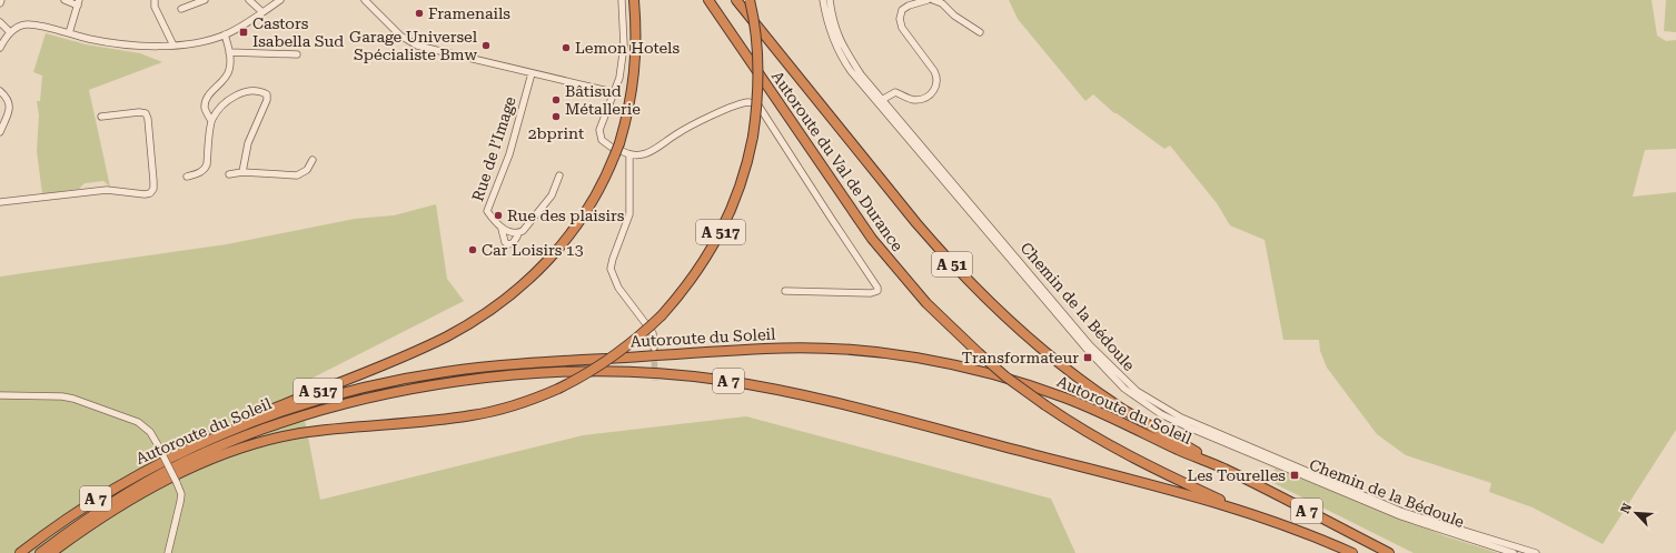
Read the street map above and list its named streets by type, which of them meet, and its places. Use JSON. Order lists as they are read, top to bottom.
{
  "streets": {
    "highway": [
      "Autoroute du Val de Durance",
      "A 517",
      "A 51",
      "Autoroute du Soleil",
      "A 7"
    ],
    "street": ["Rue de l’Image", "Chemin de la Bédoule"]
  },
  "crossings": [
    ["Autoroute du Val de Durance", "Autoroute du Soleil"],
    ["A 517", "Autoroute du Soleil"]
  ],
  "places": {
    "other": [
      "Framenails",
      "Garage Universel Spécialiste Bmw",
      "Lemon Hotels",
      "Bâtisud Métallerie",
      "2bprint",
      "Rue des plaisirs",
      "Car Loisirs 13"
    ],
    "transit": ["Castors Isabella Sud", "Transformateur", "Les Tourelles"]
  },
  "north": "top left"
}
